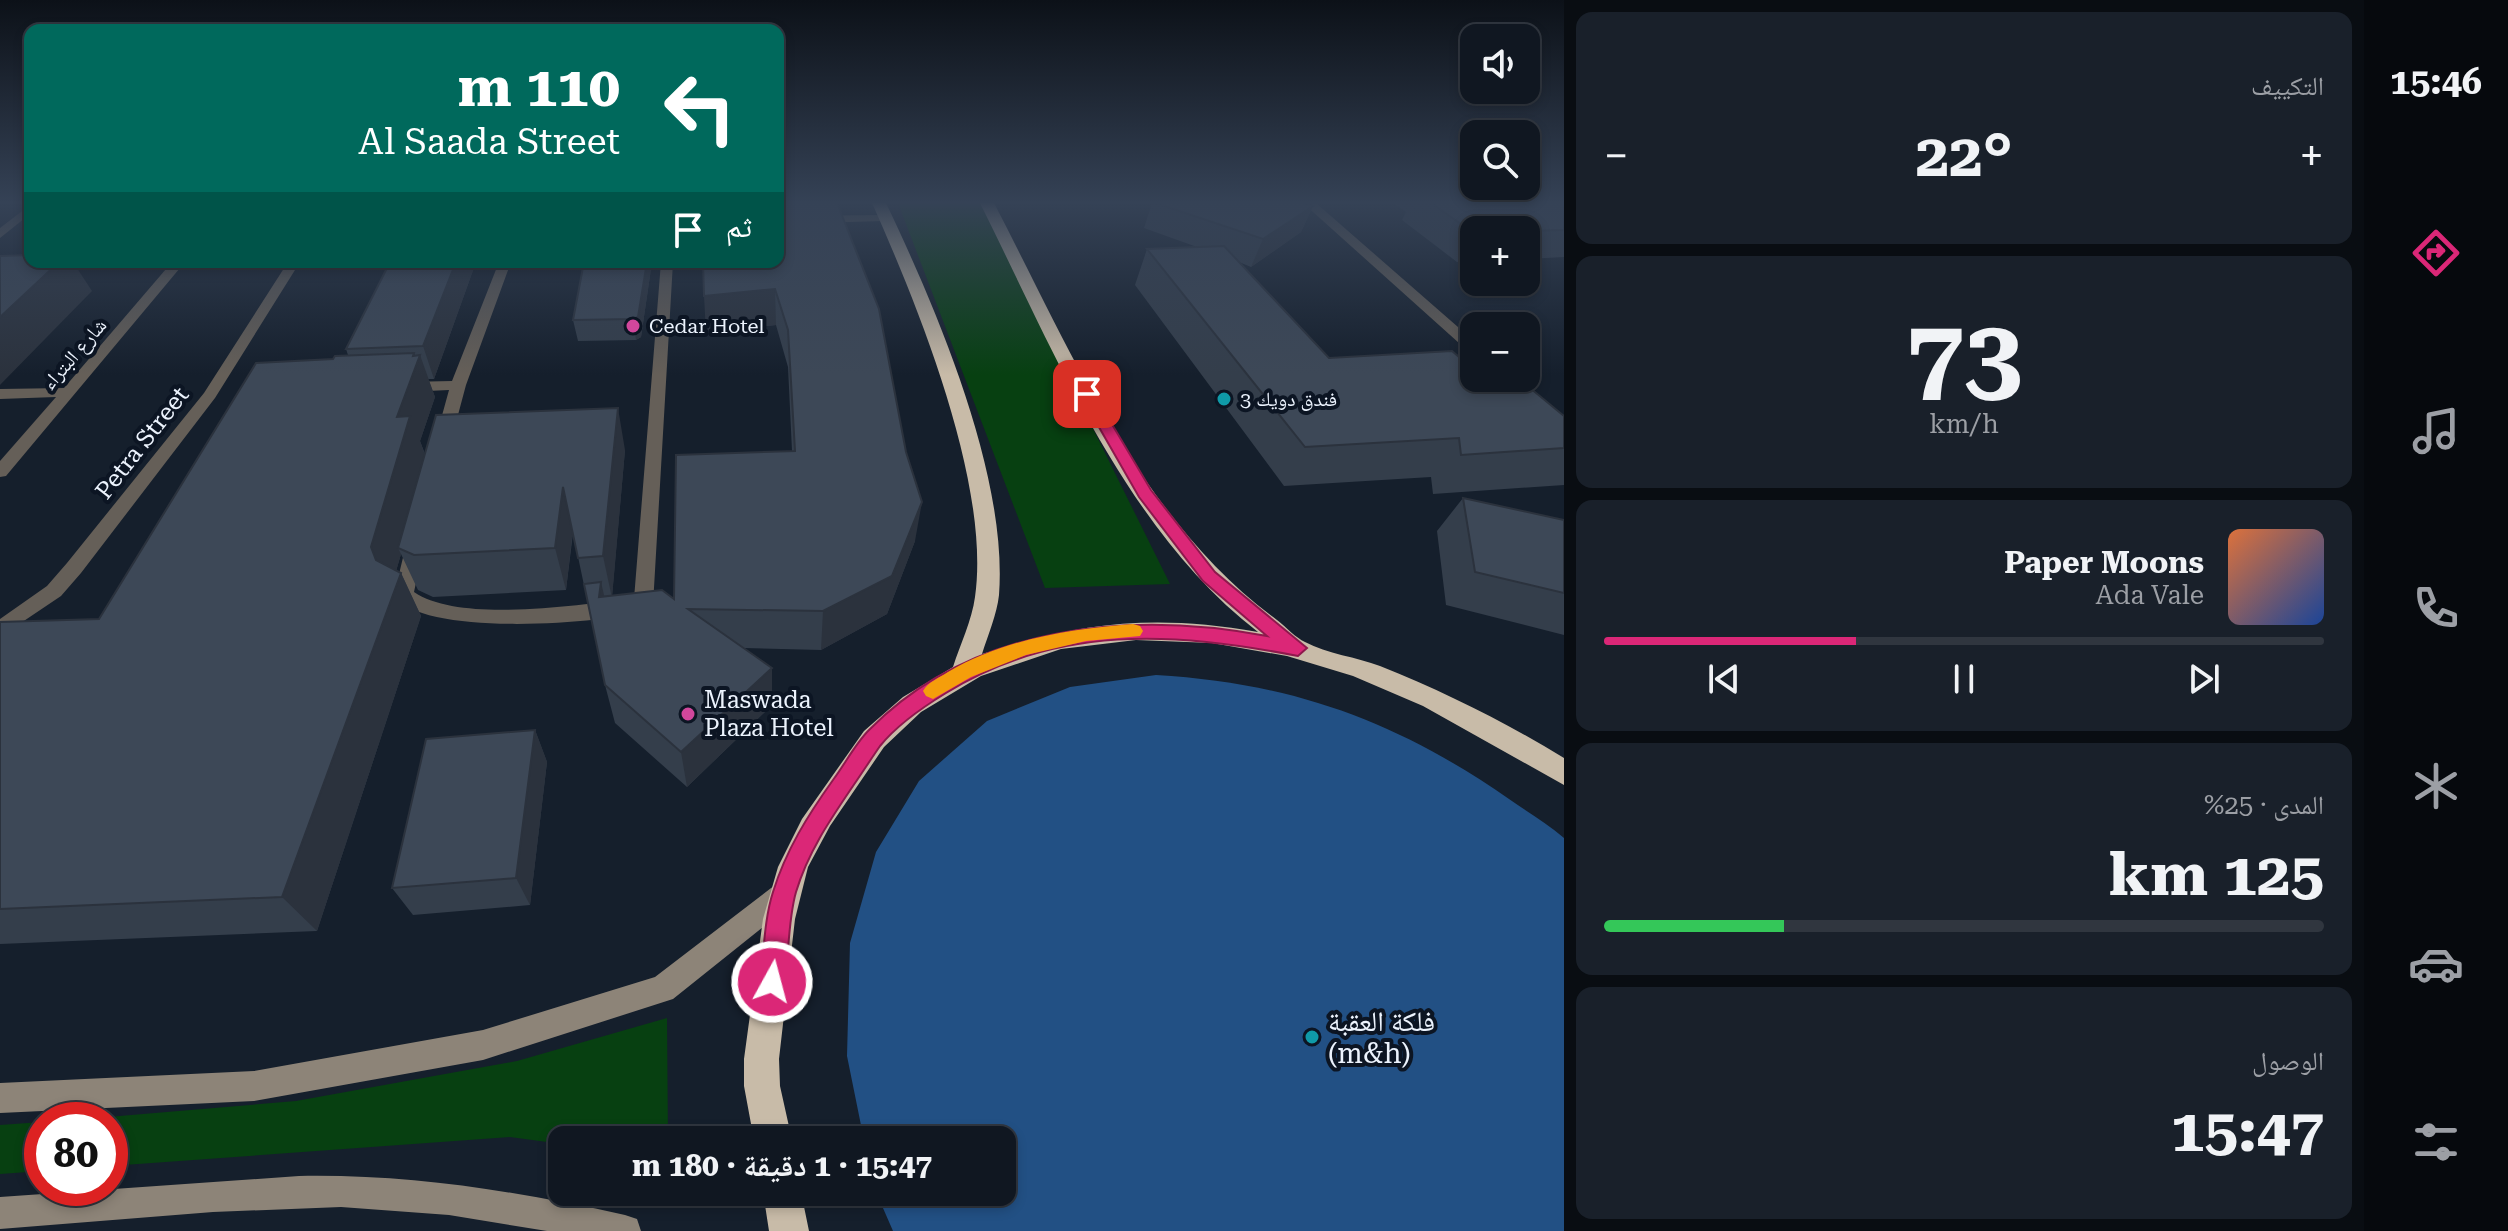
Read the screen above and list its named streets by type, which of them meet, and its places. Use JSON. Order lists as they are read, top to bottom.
{
  "streets": {
    "street": ["شارع البتراء", "Petra Street"]
  },
  "places": [
    "Cedar Hotel",
    "فندق دويك 3",
    "Maswada Plaza Hotel",
    "فلكة العقبة (m&h)"
  ],
  "page": {
    "tabs": "15:46",
    "tile": [
      "التكييف",
      ["73", "km/h"],
      ["المدى · 25%", "125 km"],
      ["الوصول", "15:47"]
    ],
    "map_buttons": ["+", "−"],
    "turn": ["110 m", "Al Saada Street"],
    "heat": ["−", "22°", "+"],
    "then": "ثم",
    "song": ["Paper Moons", "Ada Vale"],
    "limit": "80",
    "trip": "15:47 · 1 دقيقة · 180 m"
  }
}
